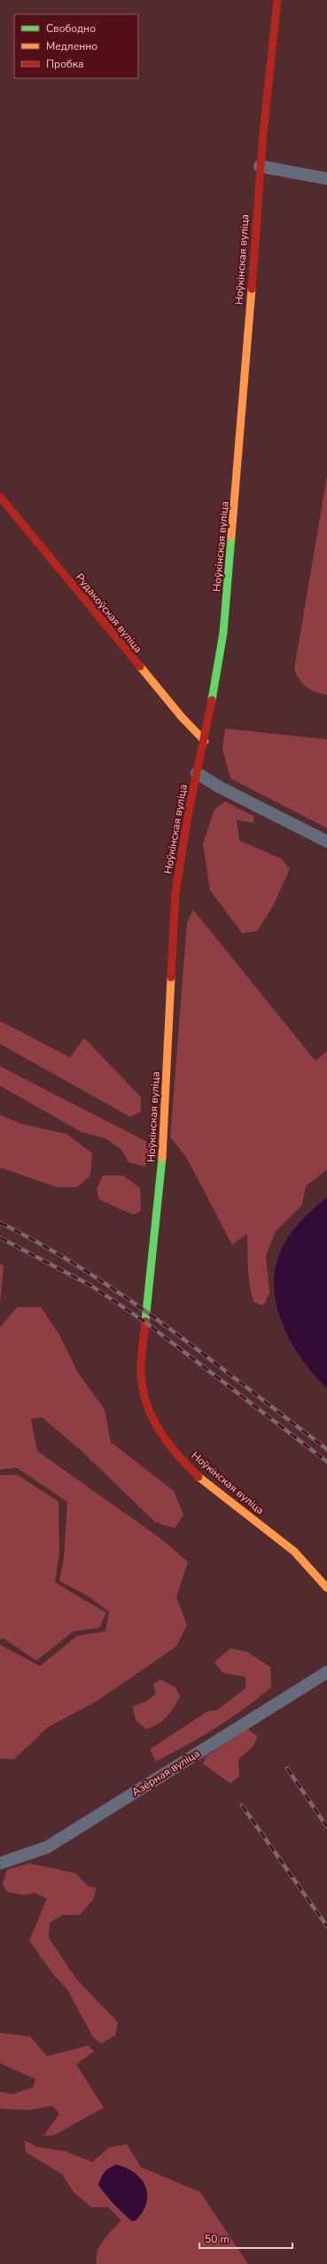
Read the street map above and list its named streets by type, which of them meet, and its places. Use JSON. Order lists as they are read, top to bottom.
{
  "streets": {
    "main road": ["Ноўкінская вуліца", "Рудакоўская вуліца"],
    "street": ["Азёрная вуліца"]
  },
  "crossings": [
    ["Ноўкінская вуліца", "Рудакоўская вуліца"]
  ],
  "legend": ["Свободно", "Медленно", "Пробка"],
  "scale_bar": "50 m"
}
